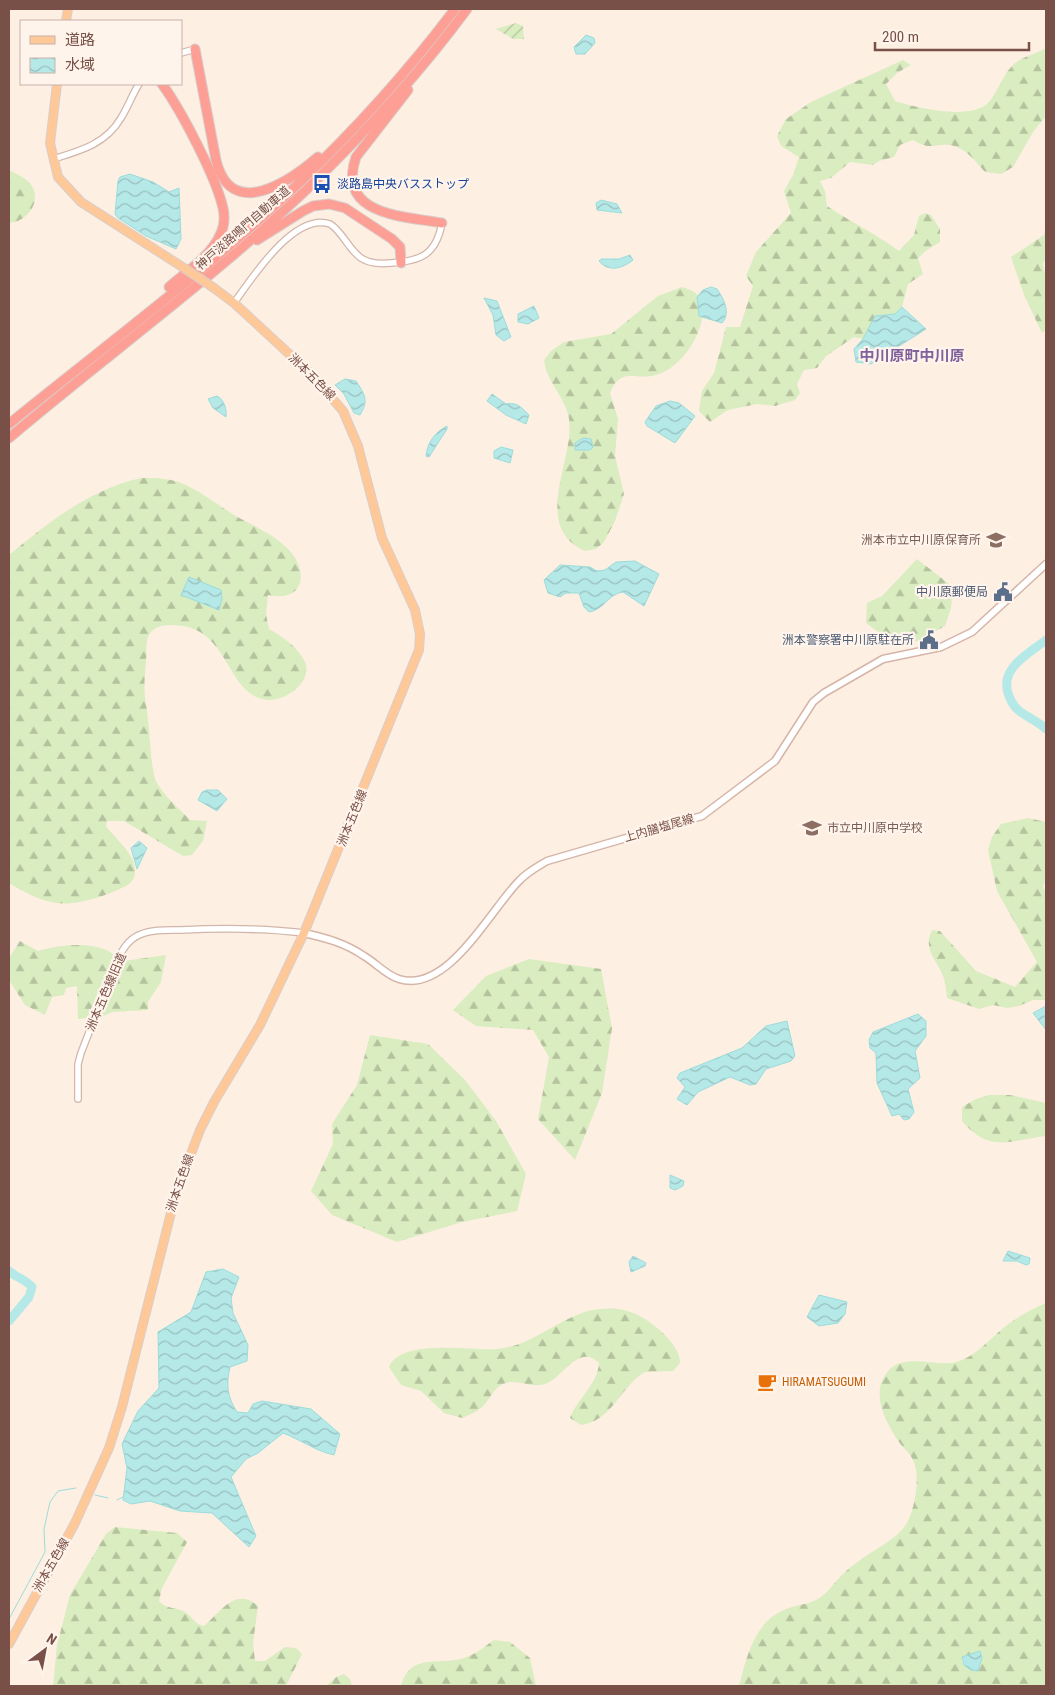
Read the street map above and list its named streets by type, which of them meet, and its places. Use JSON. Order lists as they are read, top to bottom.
{
  "streets": {
    "highway": ["神戸淡路鳴門自動車道"],
    "main road": ["洲本五色線", "上内膳塩尾線"],
    "street": ["洲本五色線旧道"]
  },
  "crossings": [
    ["洲本五色線", "上内膳塩尾線"],
    ["洲本五色線", "洲本五色線旧道"],
    ["上内膳塩尾線", "洲本五色線旧道"]
  ],
  "districts": ["中川原町中川原"],
  "places": {
    "bus stop": ["淡路島中央バスストップ"],
    "school or university": ["洲本市立中川原保育所", "市立中川原中学校"],
    "public building": ["中川原郵便局", "洲本警察署中川原駐在所"],
    "cafe": ["HIRAMATSUGUMI"]
  },
  "legend": ["道路", "水域"],
  "scale_bar": "200 m",
  "north": "top right"
}
